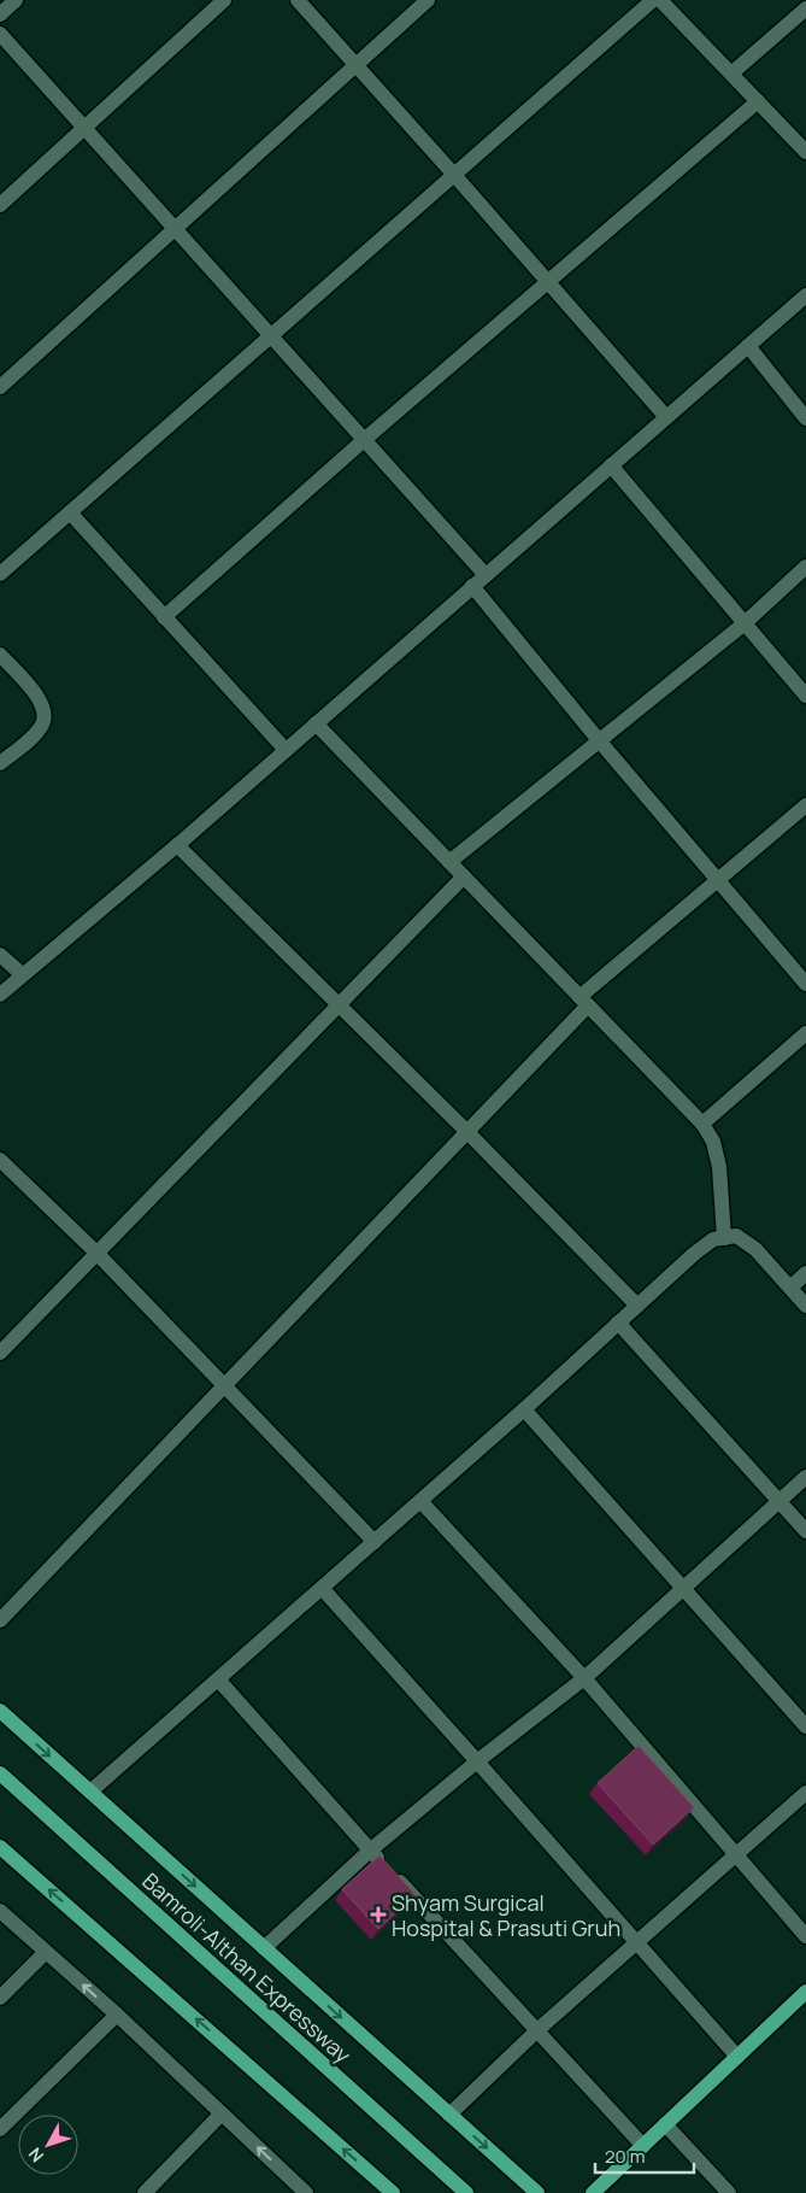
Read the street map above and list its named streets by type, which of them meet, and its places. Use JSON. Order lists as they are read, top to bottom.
{
  "streets": {
    "main road": ["Bamroli-Althan Expressway"]
  },
  "places": {
    "health": ["Shyam Surgical Hospital & Prasuti Gruh"]
  },
  "scale_bar": "20 m",
  "north": "bottom left"
}
